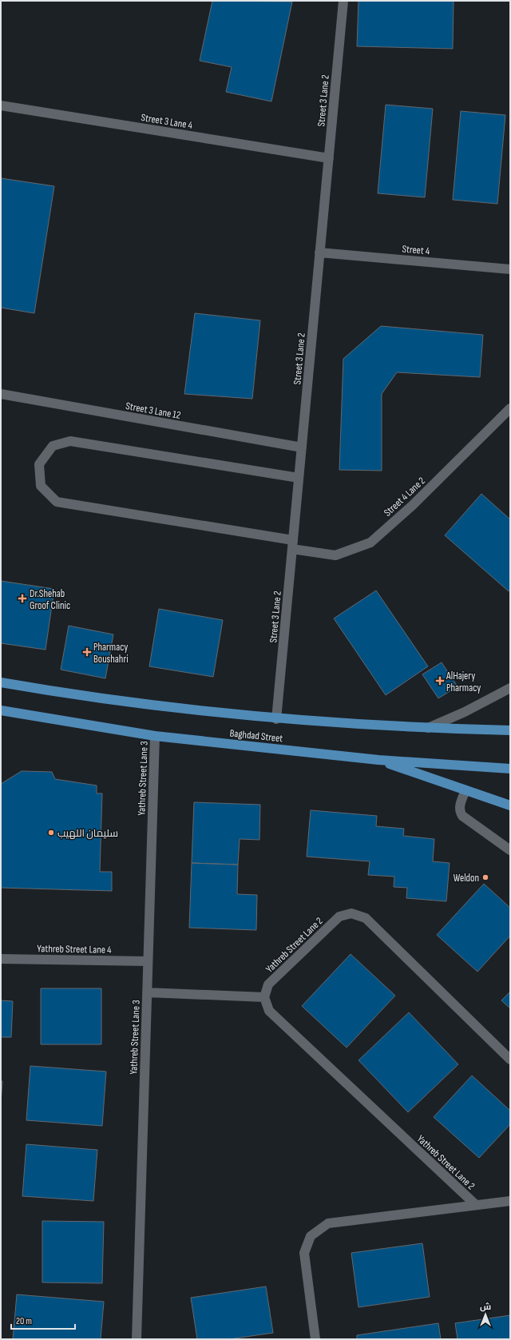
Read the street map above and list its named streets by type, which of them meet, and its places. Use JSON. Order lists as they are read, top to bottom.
{
  "streets": {
    "main road": ["Baghdad Street"],
    "street": [
      "Street 3 Lane 2",
      "Street 3 Lane 4",
      "Street 4",
      "Street 3 Lane 12",
      "Street 4 Lane 2",
      "Yathreb Street Lane 3",
      "Yathreb Street Lane 2",
      "Yathreb Street Lane 4"
    ]
  },
  "crossings": [
    ["Street 3 Lane 2", "Street 3 Lane 4"],
    ["Street 3 Lane 2", "Street 4"],
    ["Street 3 Lane 2", "Street 3 Lane 12"],
    ["Street 3 Lane 2", "Street 4 Lane 2"],
    ["Street 3 Lane 2", "Baghdad Street"],
    ["Baghdad Street", "Yathreb Street Lane 3"],
    ["Yathreb Street Lane 3", "Yathreb Street Lane 4"]
  ],
  "places": {
    "health": ["Dr.Shehab Groof Clinic", "Pharmacy Boushahri", "AlHajery Pharmacy"],
    "other": ["سليمان اللهيب", "Weldon"]
  },
  "scale_bar": "20 m",
  "north": "top"
}
